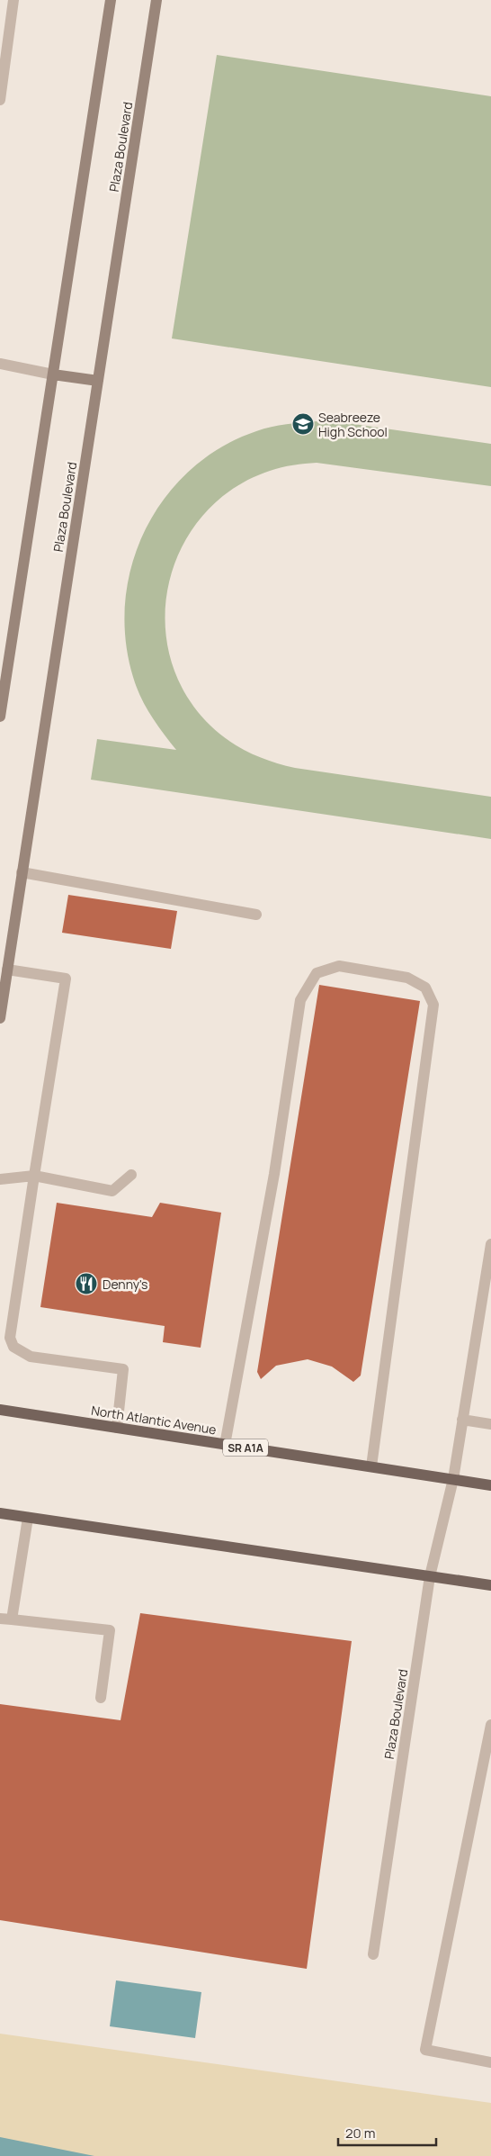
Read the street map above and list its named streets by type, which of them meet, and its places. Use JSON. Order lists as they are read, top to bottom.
{
  "streets": {
    "main road": ["North Atlantic Avenue", "SR A1A"],
    "street": ["Plaza Boulevard"]
  },
  "crossings": [
    ["Plaza Boulevard", "North Atlantic Avenue"]
  ],
  "places": {
    "school or university": ["Seabreeze High School"],
    "restaurant": ["Denny's"]
  },
  "scale_bar": "20 m"
}
